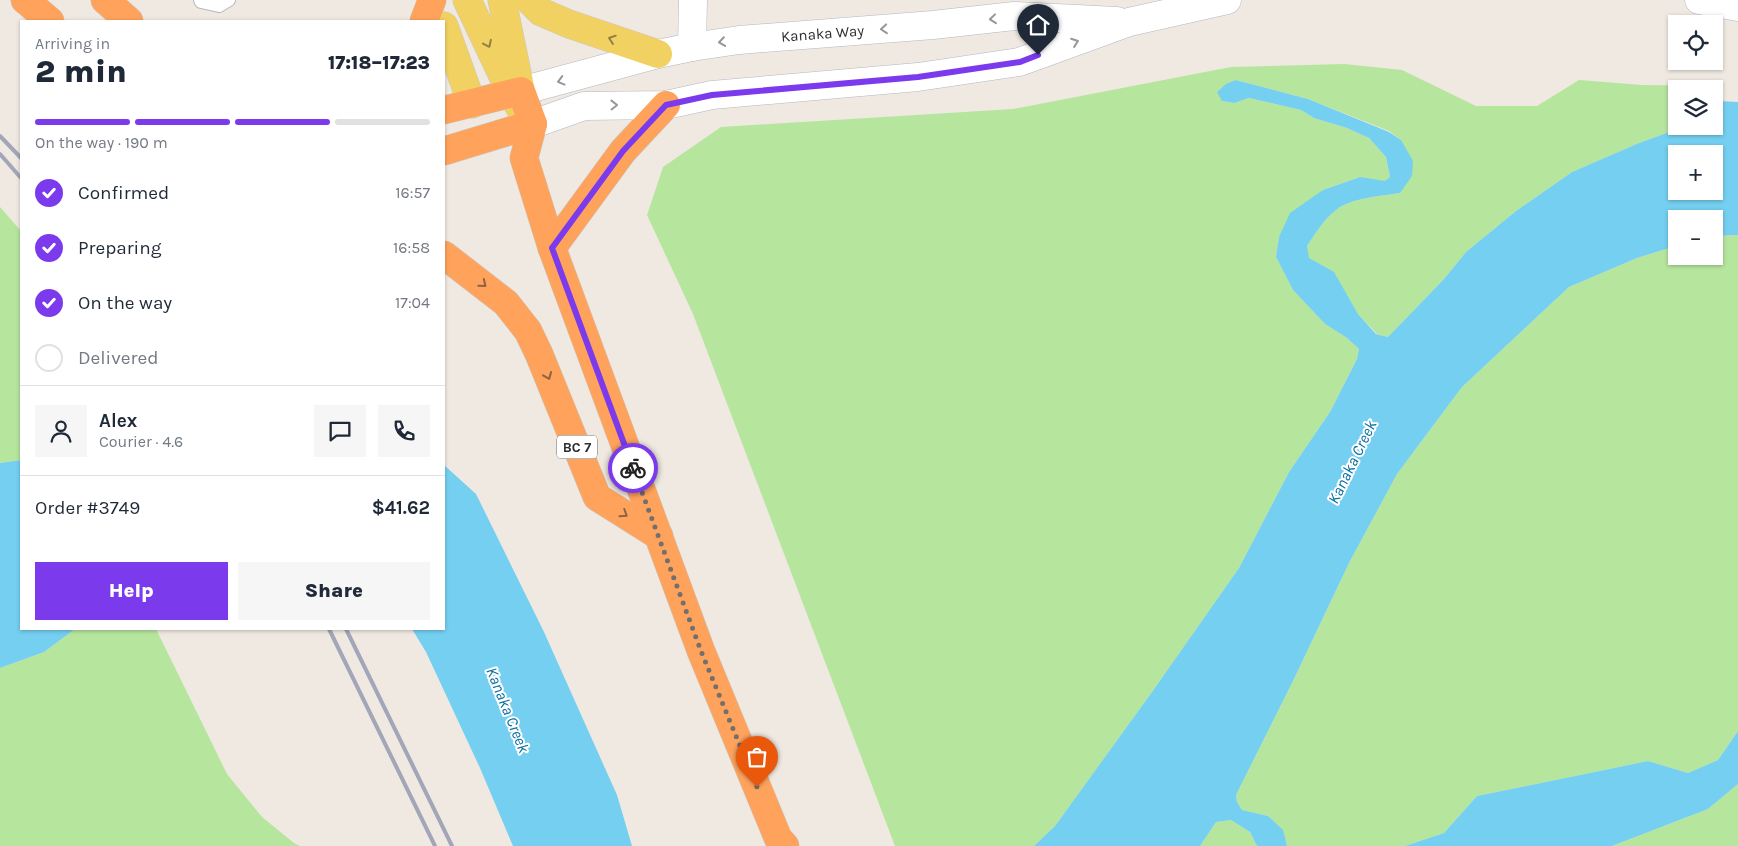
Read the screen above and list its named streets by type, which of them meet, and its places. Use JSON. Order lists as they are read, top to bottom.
{
  "streets": {
    "highway": ["BC 7"],
    "main road": ["Kanaka Way"]
  },
  "water": ["Kanaka Creek"],
  "page": {
    "map_buttons": ["+", "−"],
    "heading": ["2 min", "Arriving in", "17:18–17:23"],
    "panel": [
      "Alex",
      "Courier · 4.6",
      "Order #3749",
      "$41.62"
    ],
    "bar": "On the way · 190 m",
    "list": [
      ["Confirmed", "16:57"],
      ["Preparing", "16:58"],
      ["On the way", "17:04"],
      "Delivered"
    ],
    "buttons": ["Help", "Share"]
  }
}
